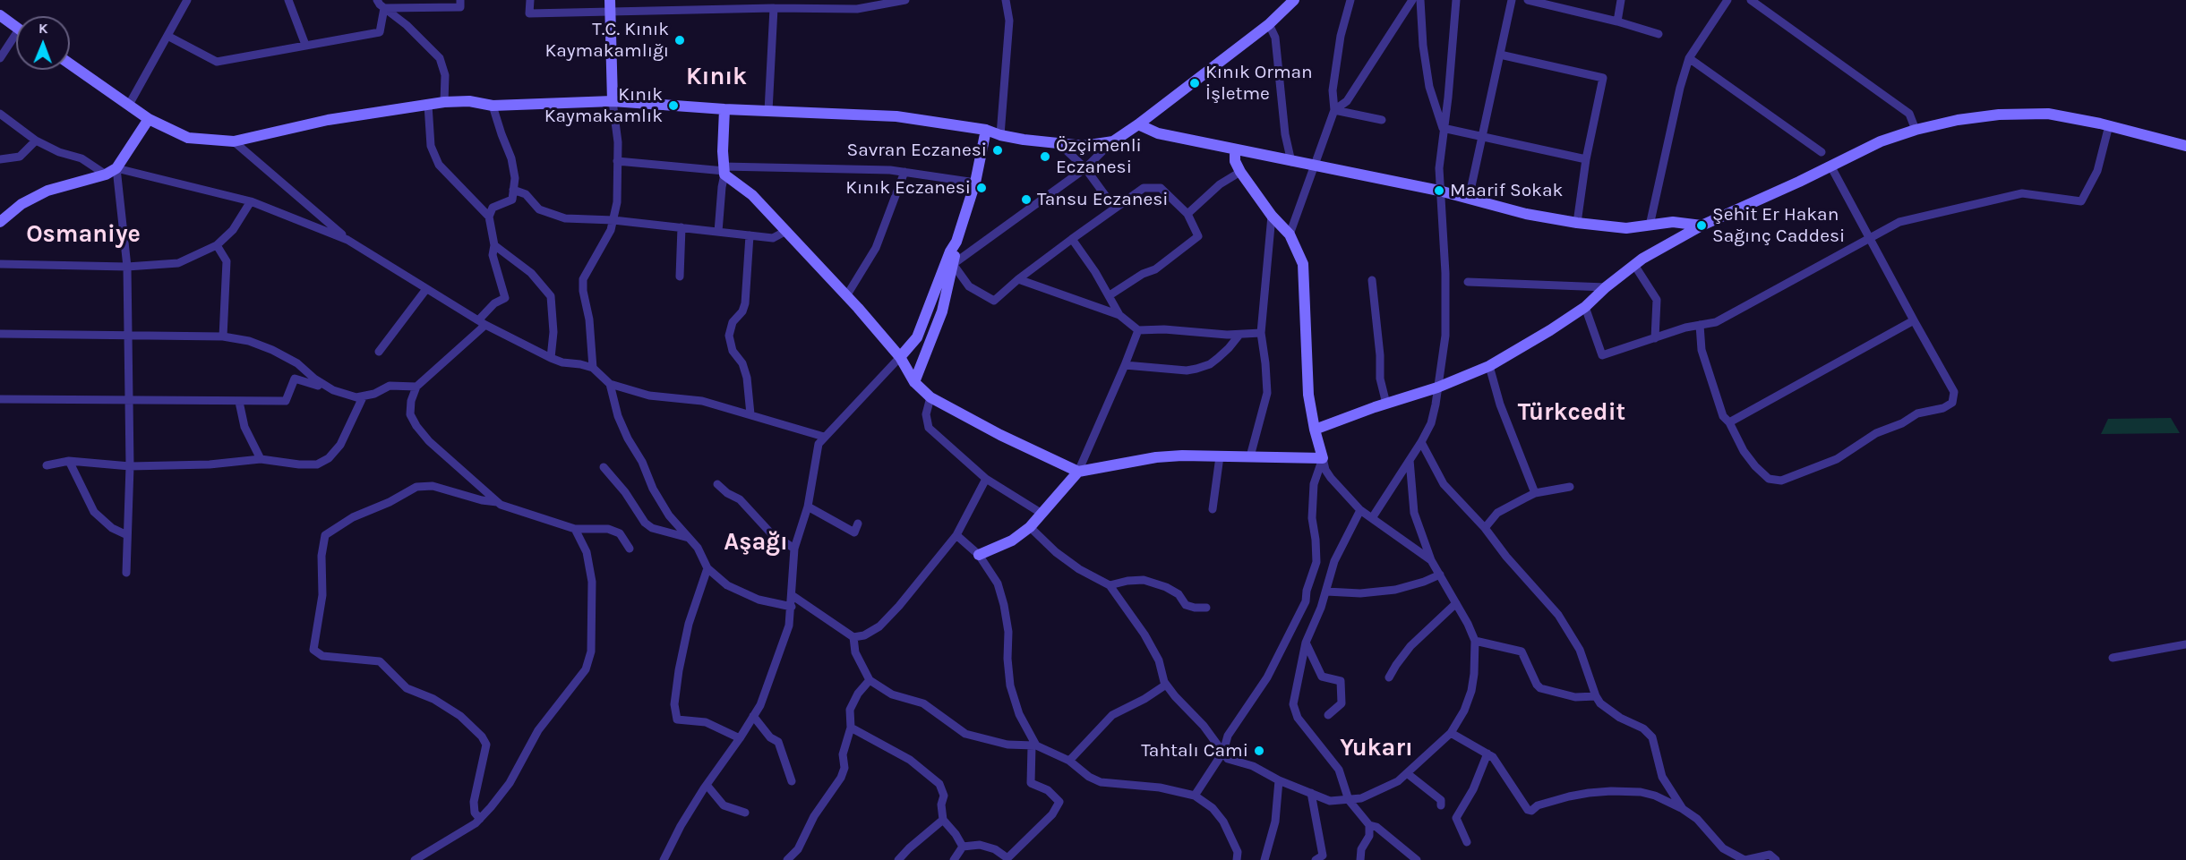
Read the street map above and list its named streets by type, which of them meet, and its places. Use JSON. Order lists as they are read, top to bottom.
{
  "districts": [
    "Kınık",
    "Osmaniye",
    "Türkcedit",
    "Aşağı",
    "Yukarı"
  ],
  "places": [
    "T.C. Kınık Kaymakamlığı",
    "Kınık Orman İşletme",
    "Kınık Kaymakamlık",
    "Savran Eczanesi",
    "Özçimenli Eczanesi",
    "Kınık Eczanesi",
    "Maarif Sokak",
    "Tansu Eczanesi",
    "Şehit Er Hakan Sağınç Caddesi",
    "Tahtalı Cami"
  ],
  "north": "top"
}
